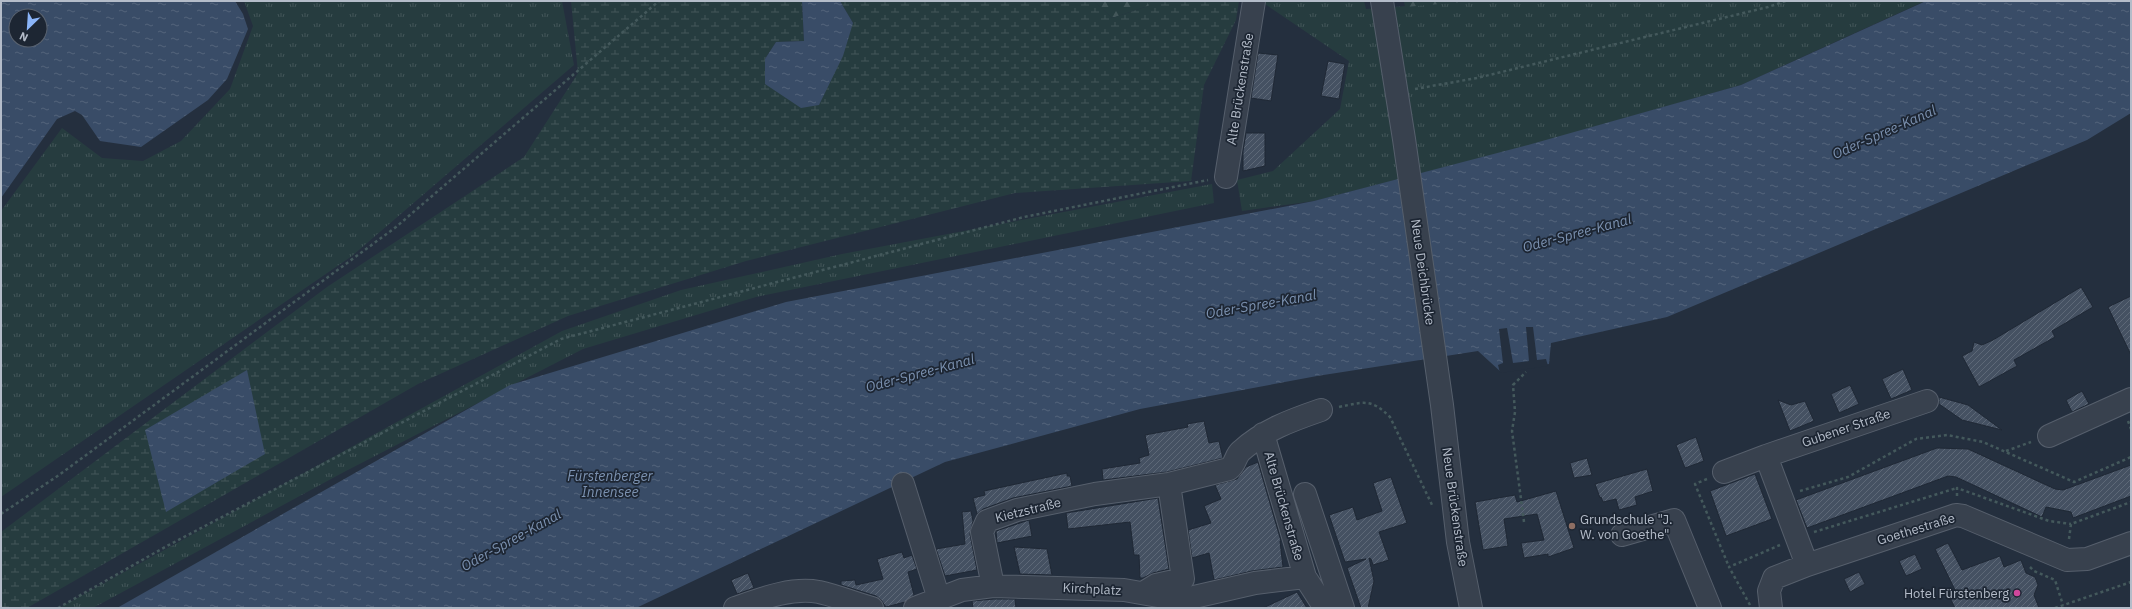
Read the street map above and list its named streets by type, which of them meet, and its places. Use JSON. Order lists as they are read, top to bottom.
{
  "streets": {
    "street": [
      "Alte Brückenstraße",
      "Neue Deichbrücke",
      "Gubener Straße",
      "Neue Brückenstraße",
      "Kietzstraße",
      "Goethestraße",
      "Kirchplatz"
    ]
  },
  "crossings": [
    ["Alte Brückenstraße", "Kietzstraße"],
    ["Alte Brückenstraße", "Kirchplatz"],
    ["Neue Deichbrücke", "Neue Brückenstraße"],
    ["Kietzstraße", "Kirchplatz"]
  ],
  "water": ["Oder-Spree-Kanal", "Fürstenberger Innensee"],
  "places": ["Grundschule \"J. W. von Goethe\"", "Hotel Fürstenberg"],
  "north": "bottom left"
}
